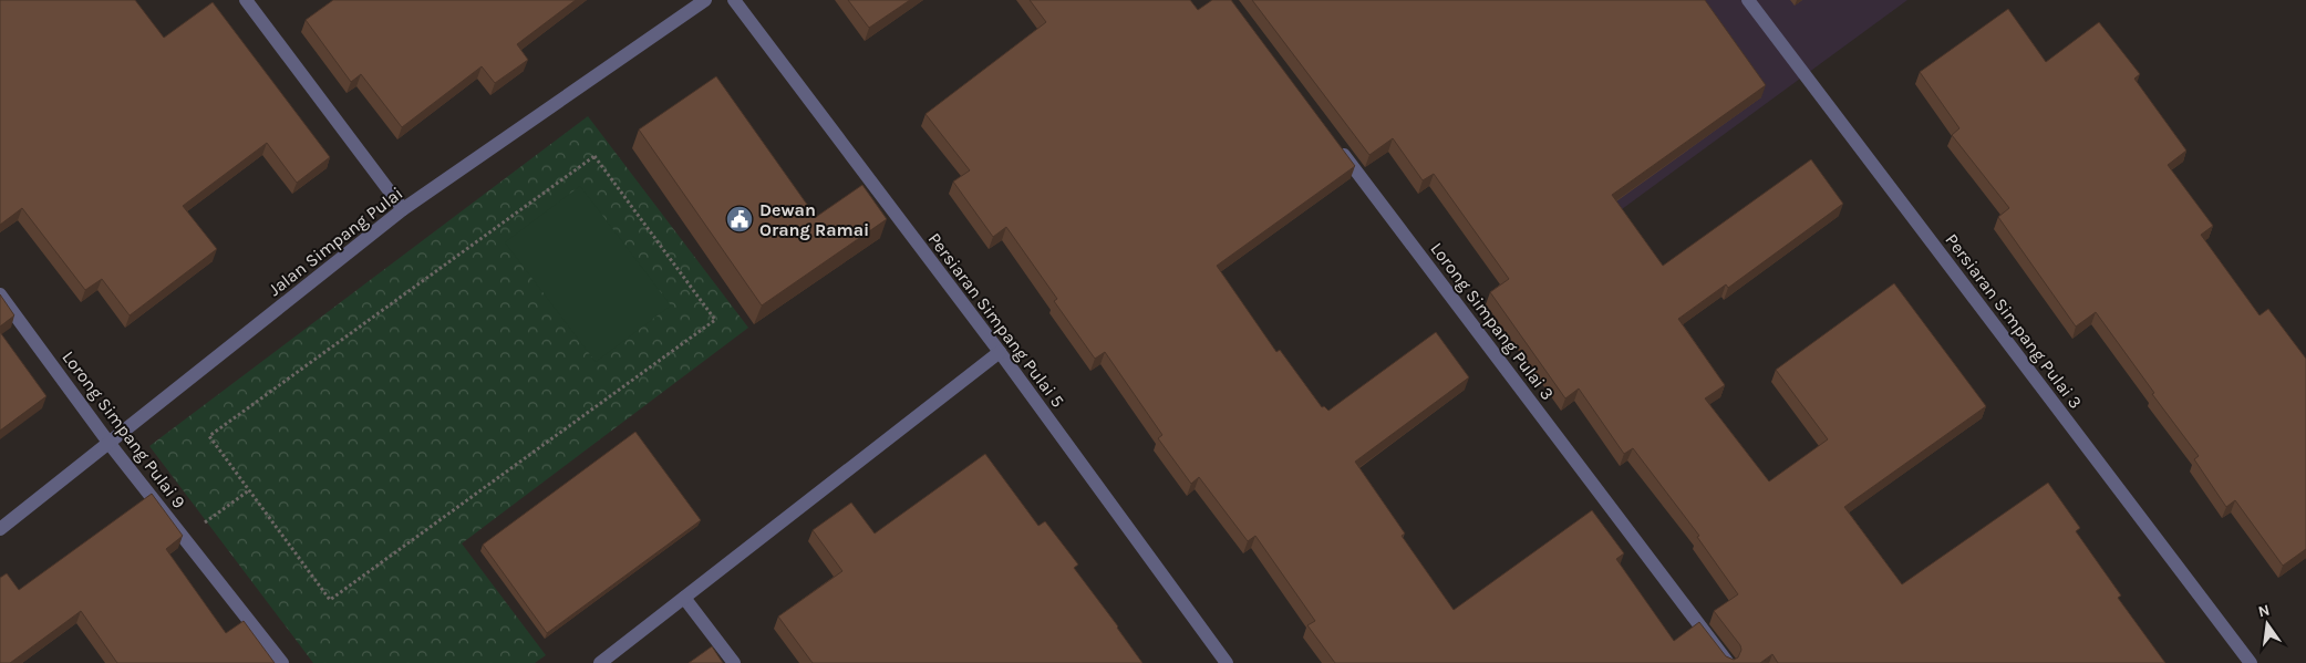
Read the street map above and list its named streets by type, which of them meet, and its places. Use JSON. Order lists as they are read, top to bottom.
{
  "streets": {
    "street": [
      "Jalan Simpang Pulai",
      "Persiaran Simpang Pulai 5",
      "Lorong Simpang Pulai 3",
      "Persiaran Simpang Pulai 3",
      "Lorong Simpang Pulai 9"
    ]
  },
  "crossings": [
    ["Jalan Simpang Pulai", "Lorong Simpang Pulai 9"]
  ],
  "places": {
    "public building": ["Dewan Orang Ramai"]
  },
  "north": "top"
}
